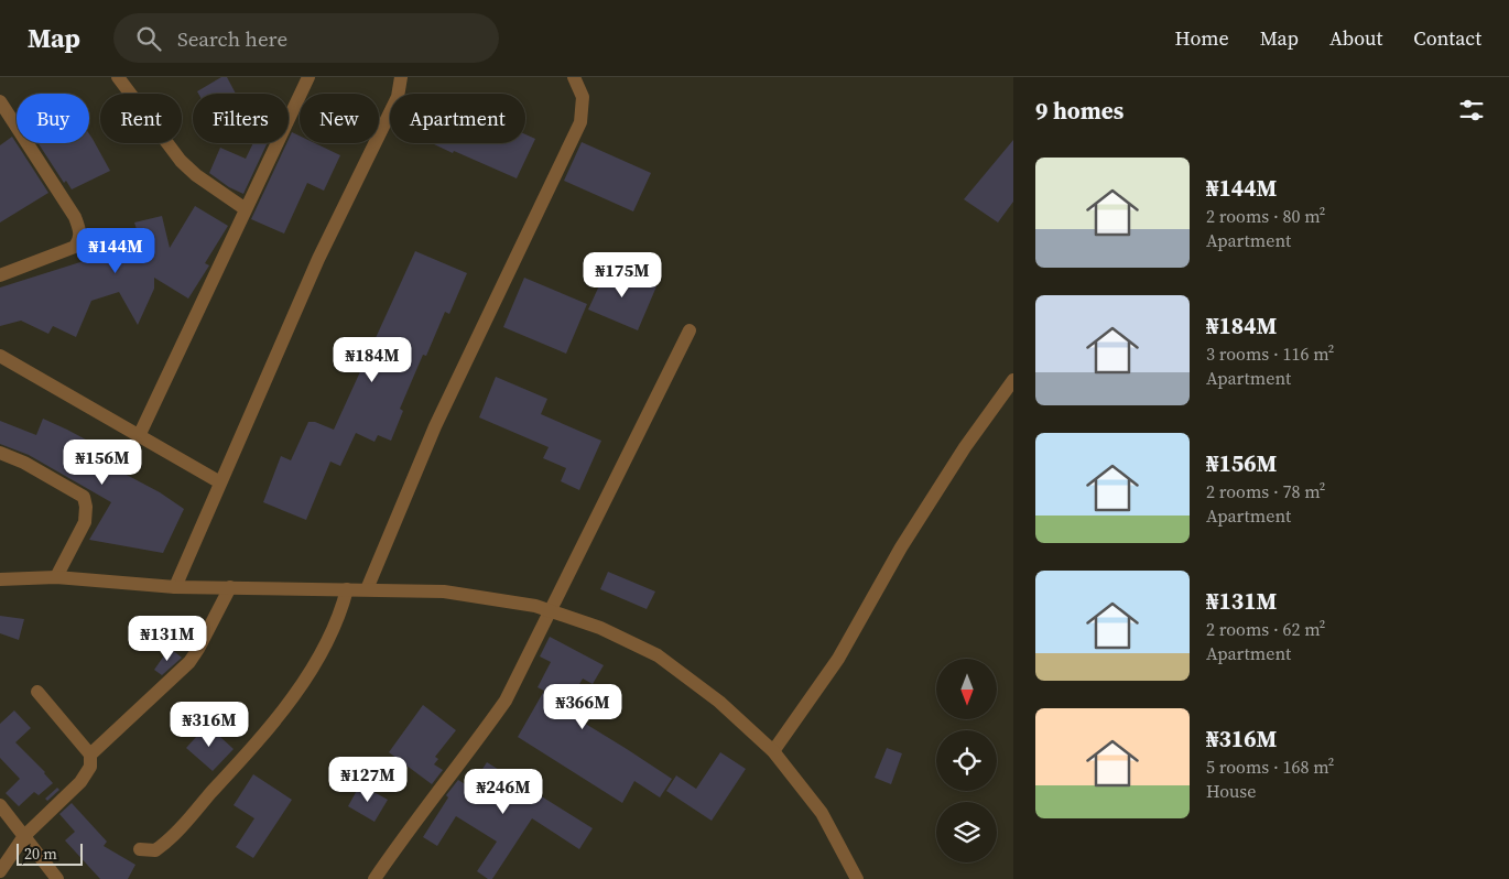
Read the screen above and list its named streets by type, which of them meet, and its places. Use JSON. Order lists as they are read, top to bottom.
{
  "scale_bar": "20 m",
  "north": "bottom",
  "page": {
    "header": "Map",
    "search": "Search here",
    "nav": [
      "Home",
      "Map",
      "About",
      "Contact"
    ],
    "heading": "9 homes",
    "chip": [
      "Buy",
      "Rent",
      "Filters",
      "New",
      "Apartment"
    ],
    "list": [
      {
        "name": "₦144M",
        "note": "2 rooms · 80 m² · Apartment"
      },
      {
        "name": "₦184M",
        "note": "3 rooms · 116 m² · Apartment"
      },
      {
        "name": "₦156M",
        "note": "2 rooms · 78 m² · Apartment"
      },
      {
        "name": "₦131M",
        "note": "2 rooms · 62 m² · Apartment"
      },
      {
        "name": "₦316M",
        "note": "5 rooms · 168 m² · House"
      }
    ],
    "price": [
      "₦144M",
      "₦175M",
      "₦184M",
      "₦156M",
      "₦131M",
      "₦366M",
      "₦316M",
      "₦127M",
      "₦246M"
    ],
    "scale": "20 m"
  }
}
